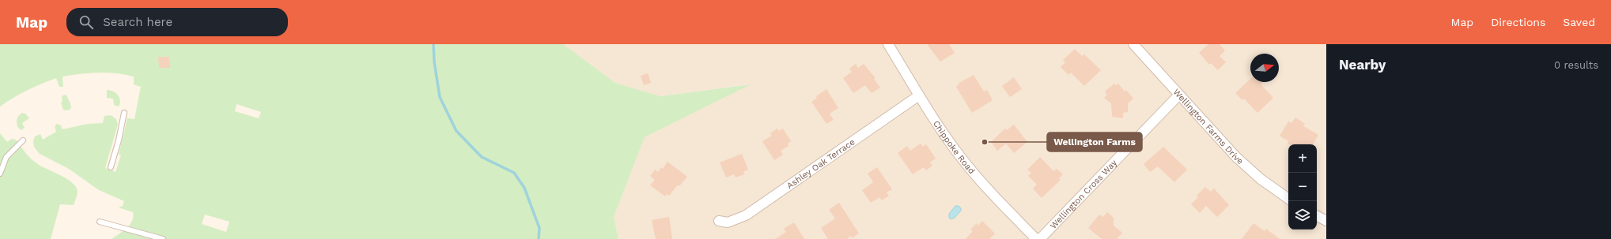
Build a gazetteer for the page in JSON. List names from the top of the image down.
{
  "streets": {
    "street": [
      "Wellington Farms Drive",
      "Chippoke Road",
      "Ashley Oak Terrace",
      "Wellington Cross Way"
    ]
  },
  "crossings": [
    ["Wellington Farms Drive", "Wellington Cross Way"],
    ["Chippoke Road", "Ashley Oak Terrace"]
  ],
  "places": ["Wellington Farms"],
  "north": "right",
  "page": {
    "header": "Map",
    "search": "Search here",
    "nav": ["Map", "Directions", "Saved"],
    "heading": ["Nearby", "0 results"],
    "map_buttons": ["+", "−"]
  }
}
